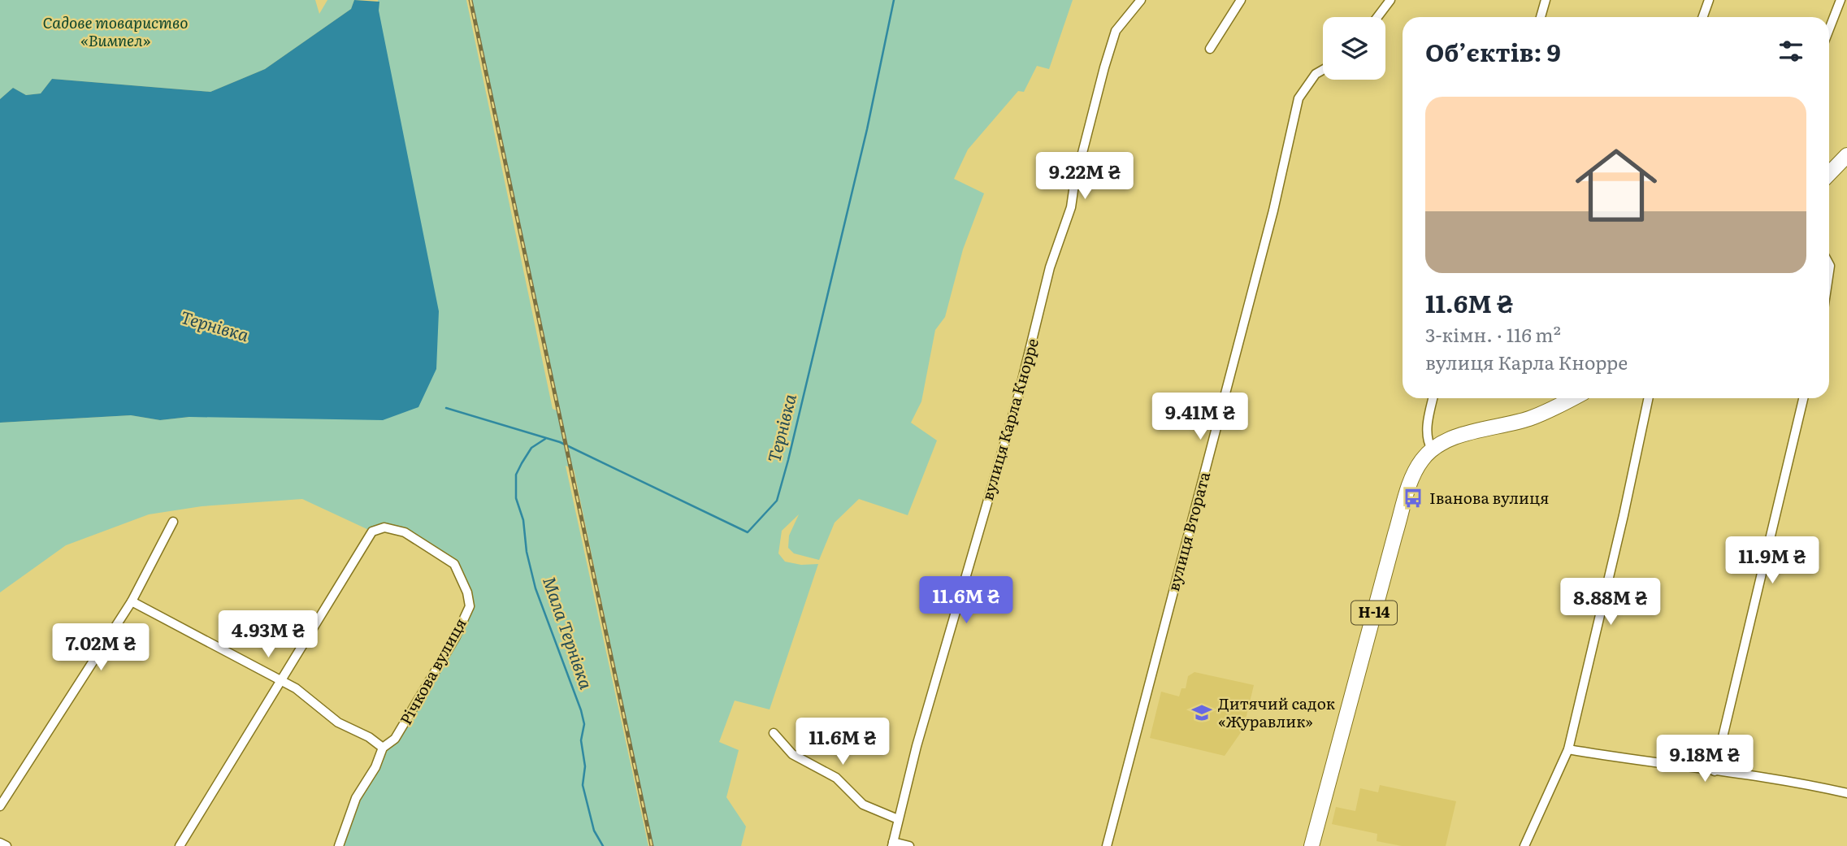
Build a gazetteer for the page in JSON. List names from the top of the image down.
{
  "streets": {
    "main road": ["Н-14"],
    "street": ["вулиця Карла Кнорре", "вулиця Втората", "Річкова вулиця"]
  },
  "water": ["Тернівка", "Мала Тернівка"],
  "parks": ["Садове товариство «Вимпел»"],
  "places": {
    "bus stop": ["Іванова вулиця"],
    "school or university": ["Дитячий садок «Журавлик»"]
  },
  "page": {
    "heading": "Об’єктів: 9",
    "list": [
      {
        "name": "11.6M ₴",
        "note": "3-кімн. · 116 m² · вулиця Карла Кнорре"
      }
    ],
    "price": [
      "9.22M ₴",
      "9.41M ₴",
      "11.9M ₴",
      "11.6M ₴",
      "8.88M ₴",
      "4.93M ₴",
      "7.02M ₴",
      "11.6M ₴",
      "9.18M ₴"
    ]
  }
}
